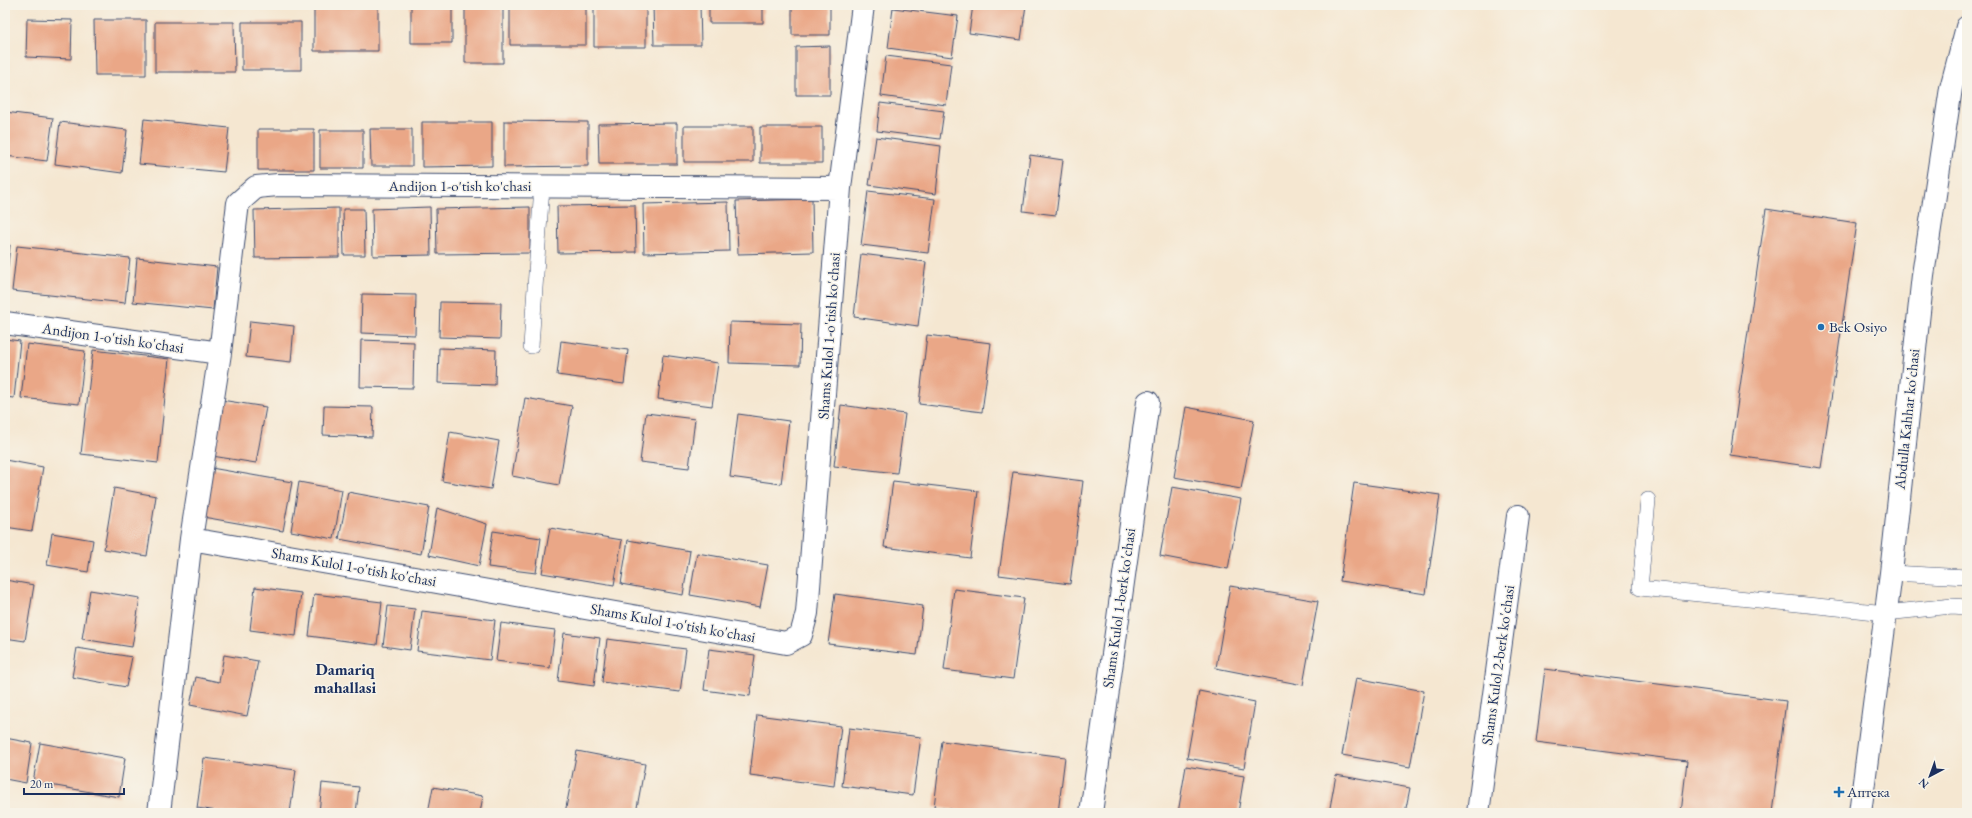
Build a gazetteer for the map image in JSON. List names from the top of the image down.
{
  "streets": {
    "street": [
      "Andijon 1-o'tish ko'chasi",
      "Shams Kulol 1-o'tish ko'chasi",
      "Abdulla Kahhar ko'chasi",
      "Shams Kulol 1-berk ko'chasi",
      "Shams Kulol 2-berk ko'chasi"
    ]
  },
  "crossings": [
    ["Andijon 1-o'tish ko'chasi", "Shams Kulol 1-o'tish ko'chasi"]
  ],
  "districts": ["Damariq mahallasi"],
  "places": {
    "other": ["Bek Osiyo"],
    "health": ["Аптека"]
  },
  "scale_bar": "20 m",
  "north": "bottom left"
}
